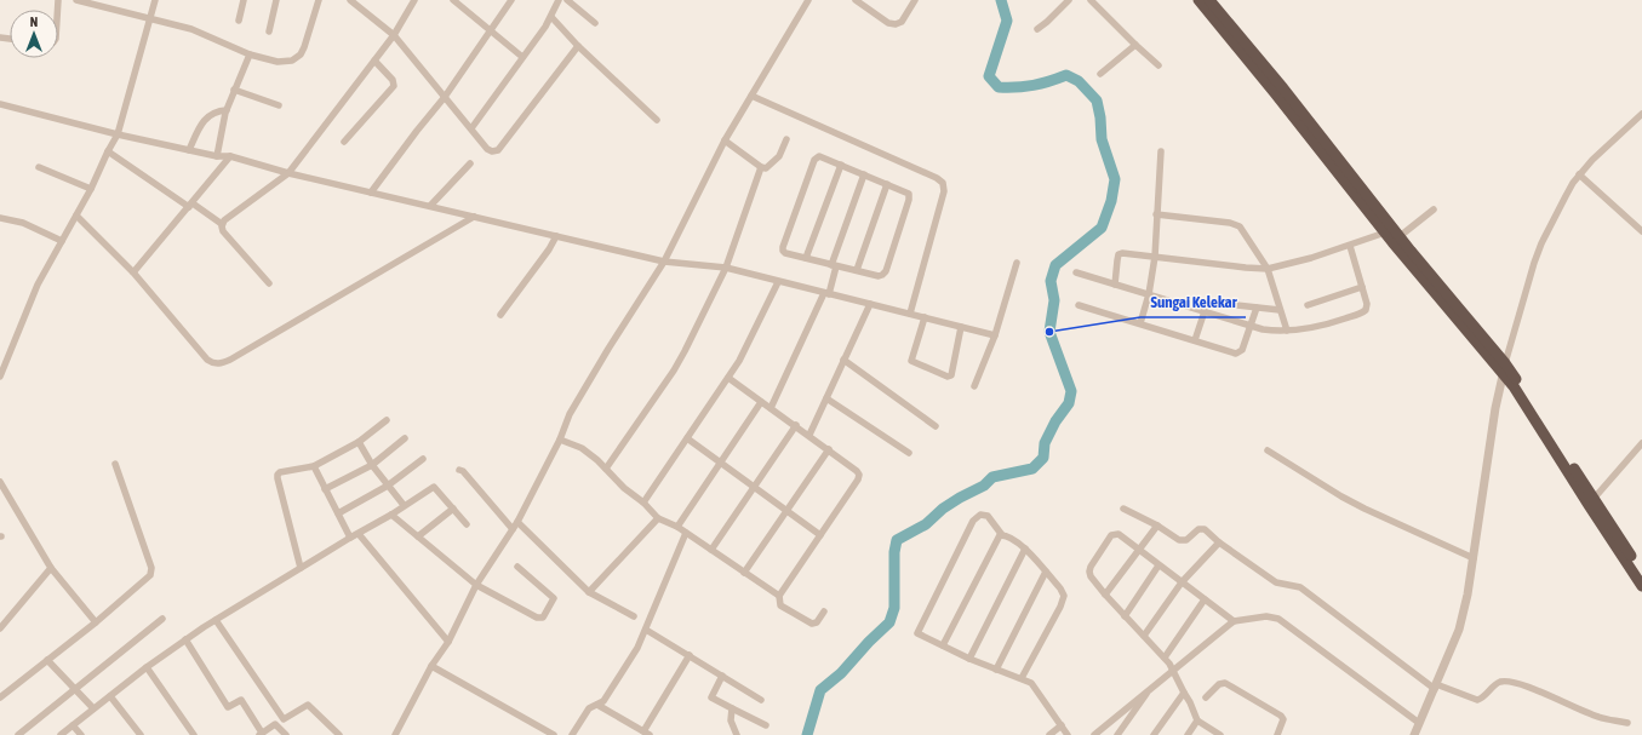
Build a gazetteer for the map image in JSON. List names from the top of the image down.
{
  "places": ["Sungai Kelekar"],
  "north": "top"
}
